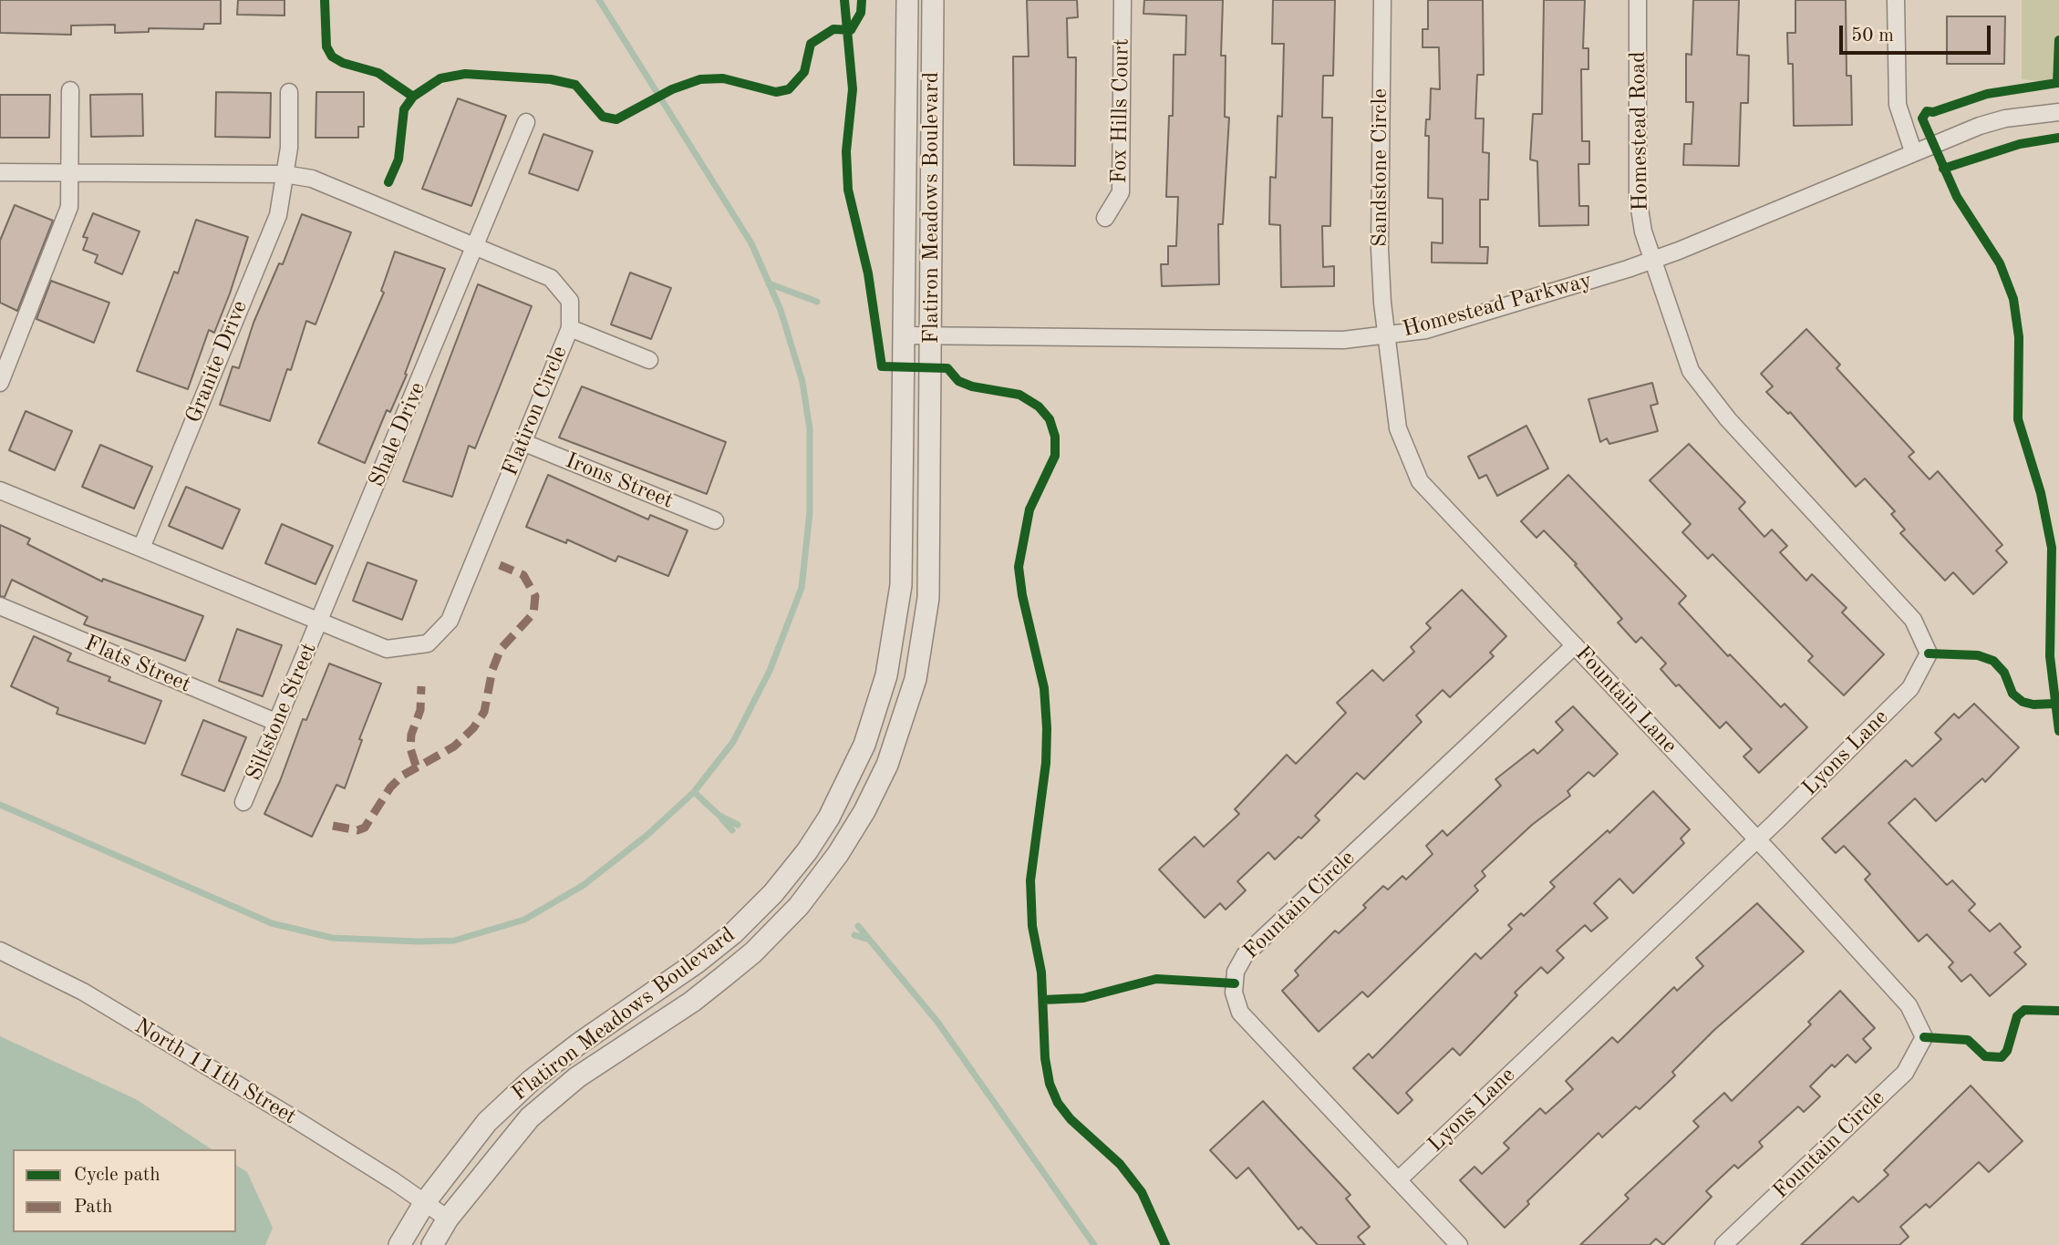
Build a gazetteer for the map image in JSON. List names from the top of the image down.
{
  "streets": {
    "street": [
      "Fox Hills Court",
      "Homestead Road",
      "Sandstone Circle",
      "Flatiron Meadows Boulevard",
      "Homestead Parkway",
      "Granite Drive",
      "Flatiron Circle",
      "Shale Drive",
      "Irons Street",
      "Flats Street",
      "Fountain Lane",
      "Siltstone Street",
      "Lyons Lane",
      "Fountain Circle",
      "North 111th Street"
    ]
  },
  "crossings": [
    ["Homestead Road", "Homestead Parkway"],
    ["Homestead Road", "Lyons Lane"],
    ["Sandstone Circle", "Homestead Parkway"],
    ["Sandstone Circle", "Fountain Lane"],
    ["Flatiron Meadows Boulevard", "Homestead Parkway"],
    ["Flatiron Meadows Boulevard", "North 111th Street"],
    ["Homestead Parkway", "Fountain Lane"],
    ["Homestead Parkway", "Lyons Lane"],
    ["Granite Drive", "Flatiron Circle"],
    ["Flatiron Circle", "Shale Drive"],
    ["Flatiron Circle", "Irons Street"],
    ["Flatiron Circle", "Siltstone Street"],
    ["Shale Drive", "Siltstone Street"],
    ["Flats Street", "Siltstone Street"],
    ["Fountain Lane", "Lyons Lane"],
    ["Fountain Lane", "Fountain Circle"],
    ["Lyons Lane", "Fountain Circle"]
  ],
  "legend": ["Cycle path", "Path"],
  "scale_bar": "50 m"
}
